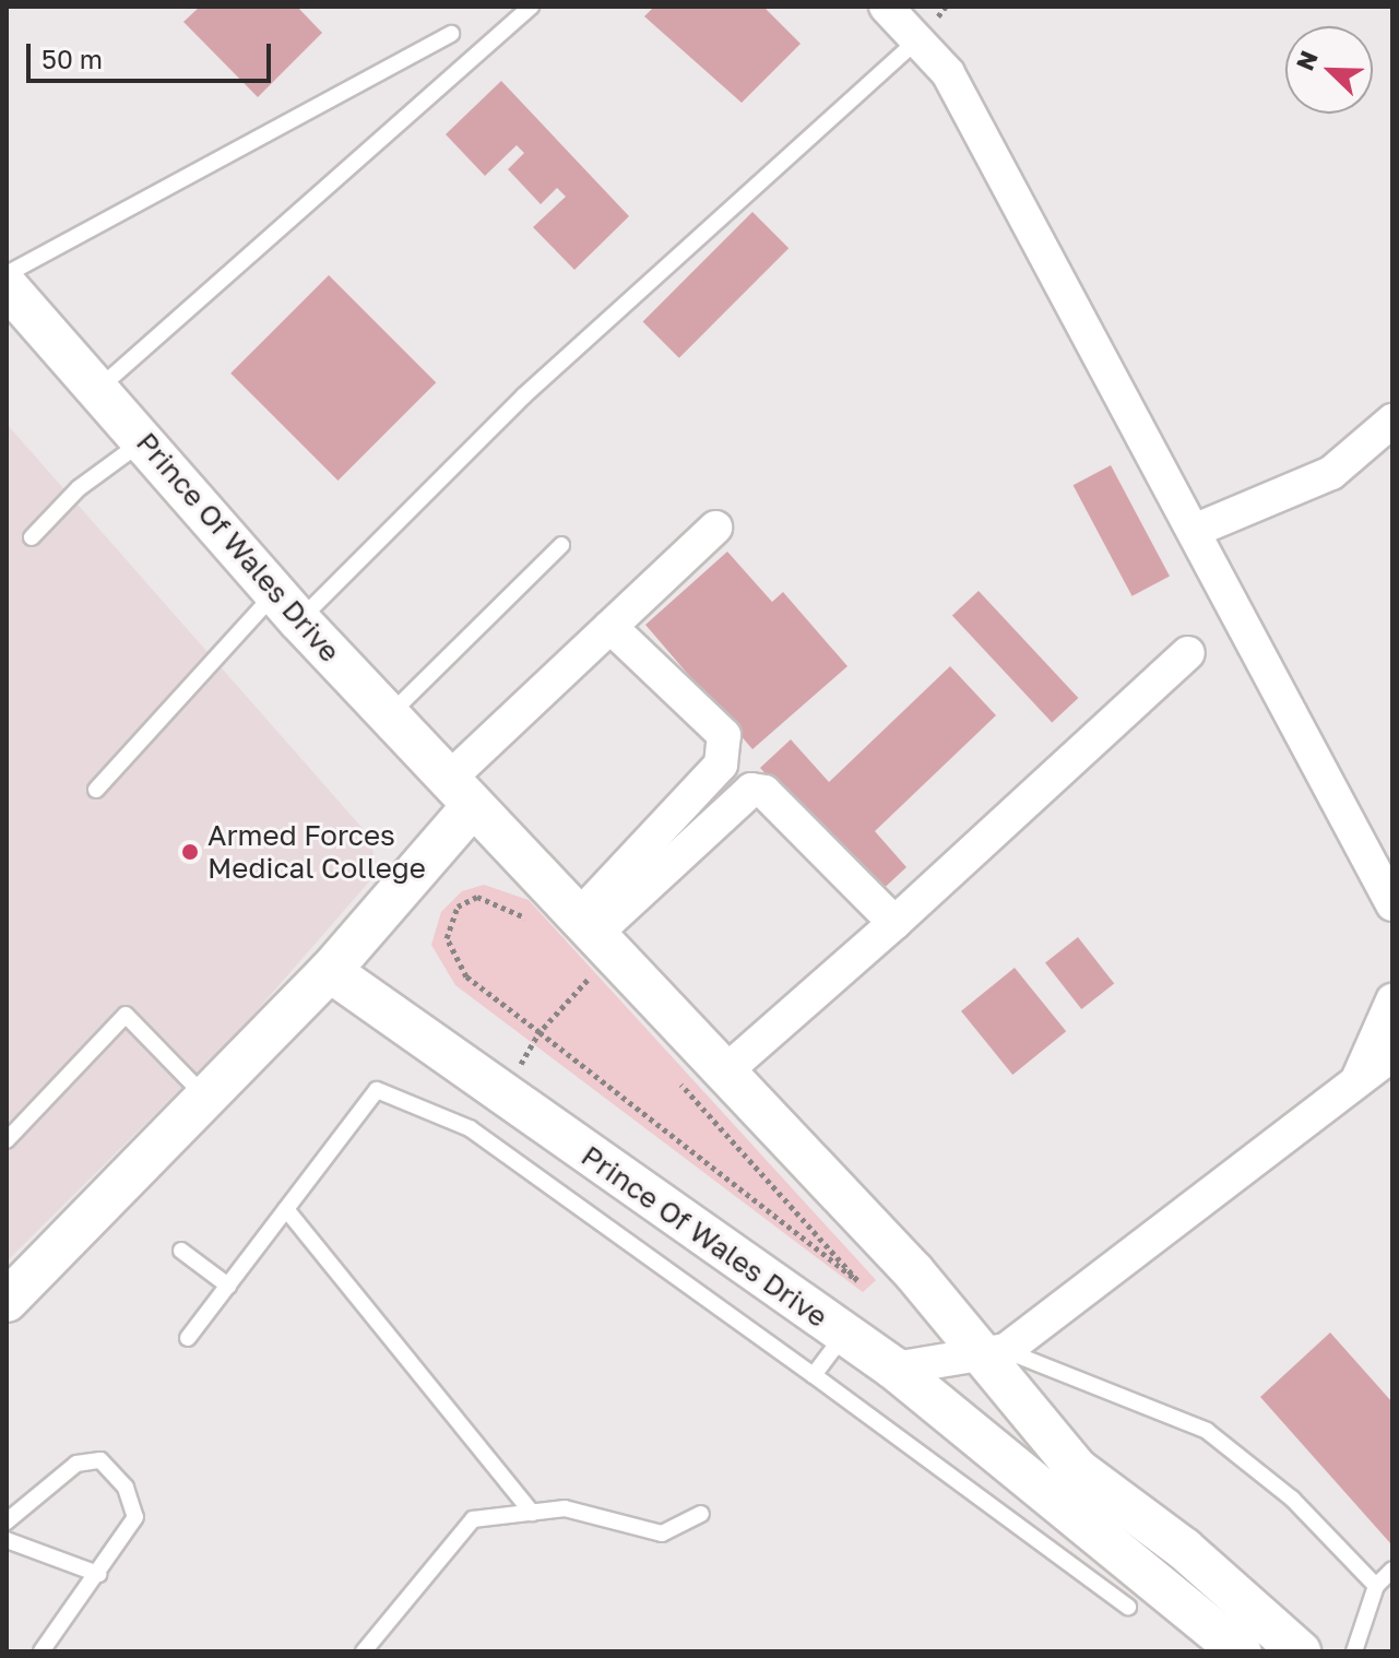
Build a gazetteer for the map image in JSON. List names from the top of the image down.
{
  "streets": {
    "street": ["Prince Of Wales Drive"]
  },
  "places": ["Armed Forces Medical College"],
  "scale_bar": "50 m",
  "north": "top left"
}
